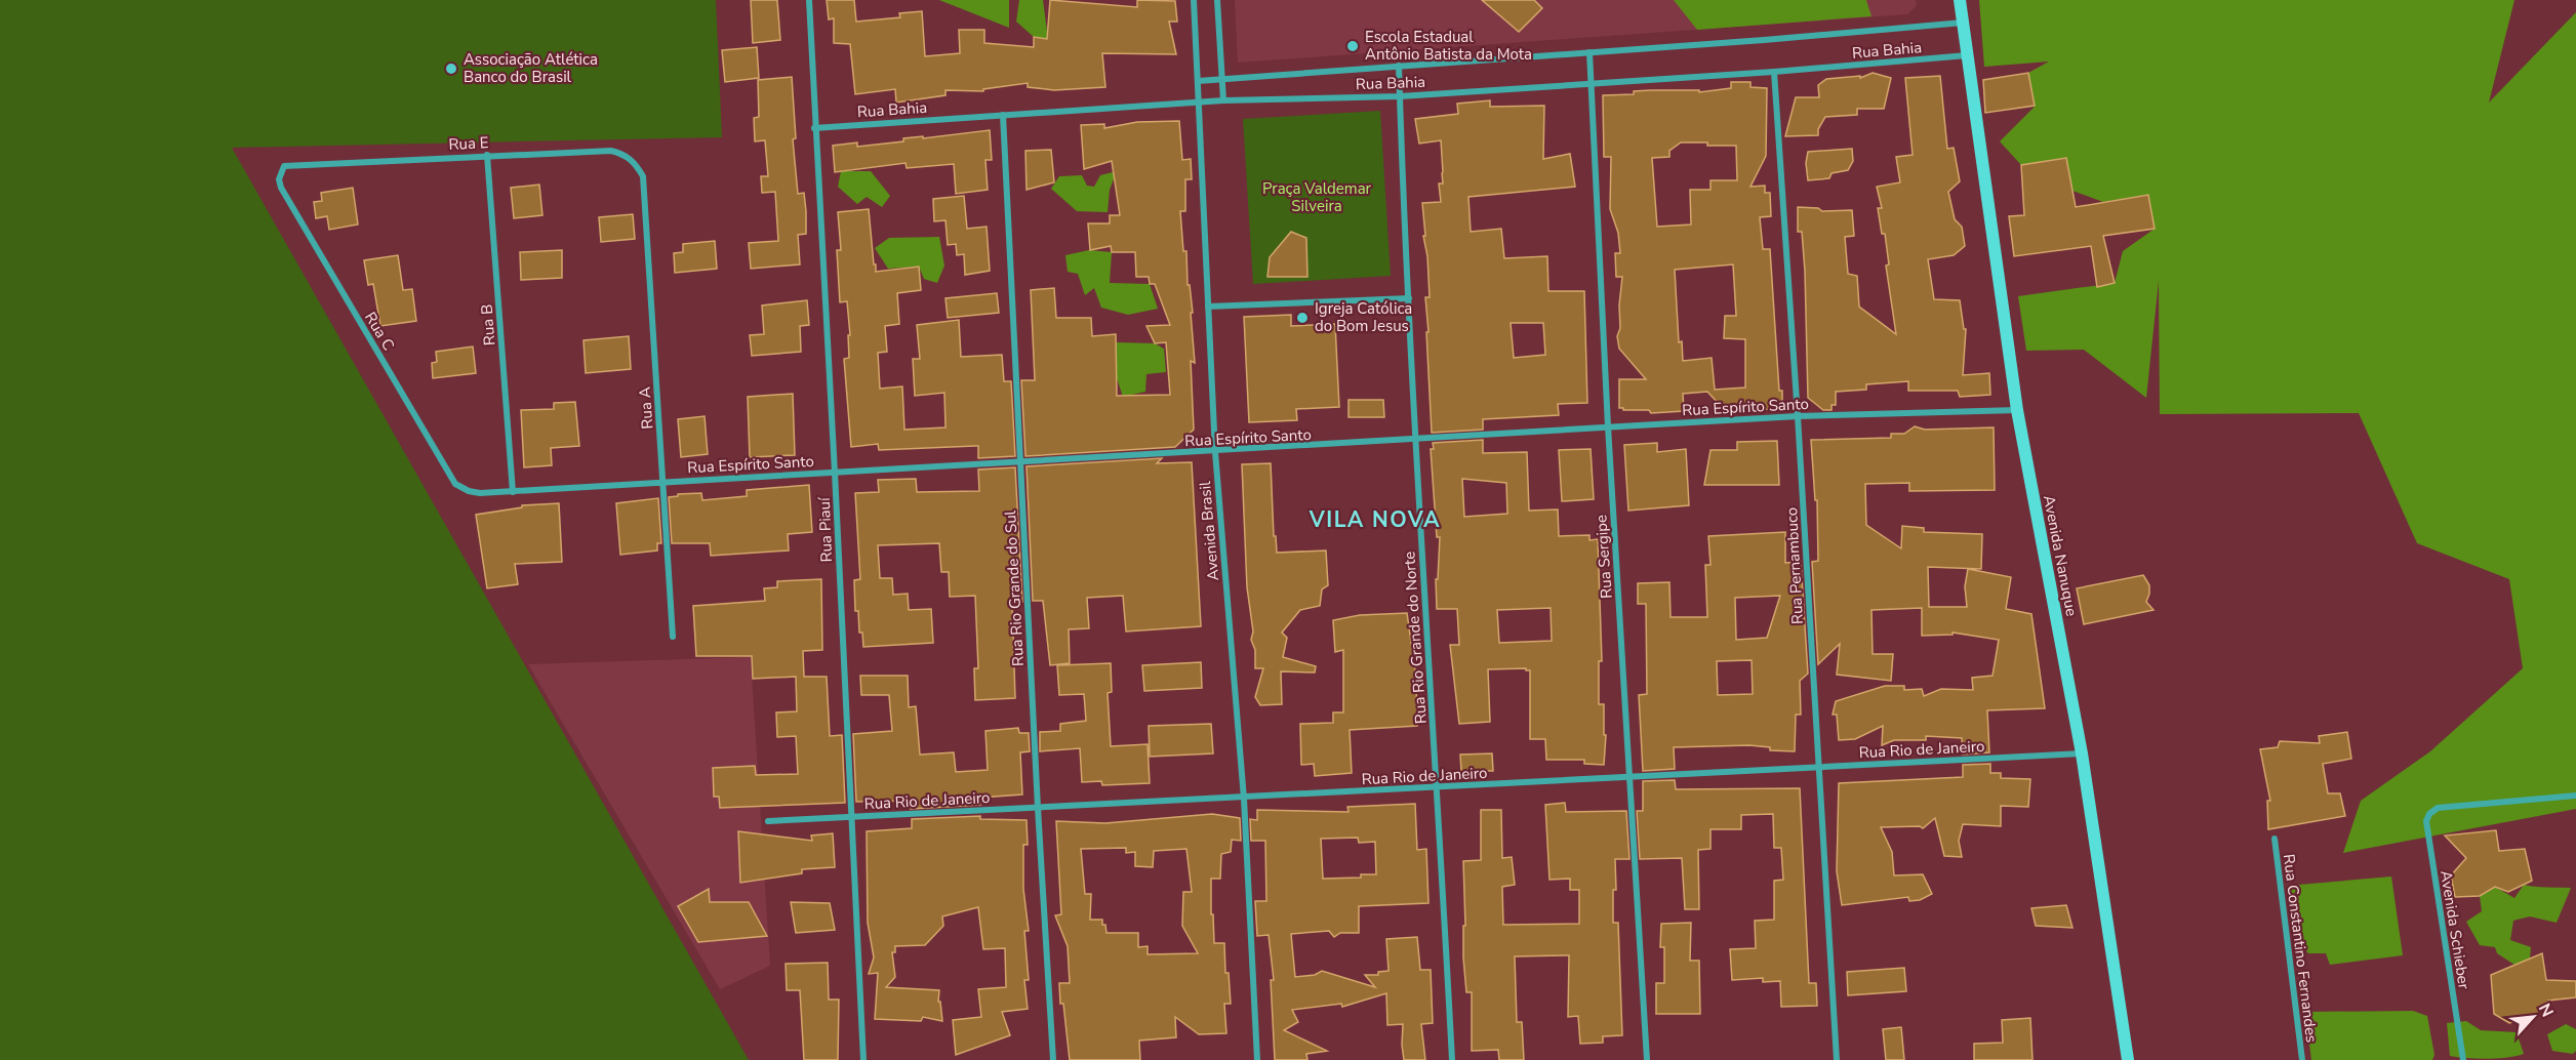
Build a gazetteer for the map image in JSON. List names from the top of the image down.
{
  "streets": {
    "main road": ["Avenida Nanuque"],
    "street": [
      "Rua Bahia",
      "Rua E",
      "Rua B",
      "Rua C",
      "Rua Espírito Santo",
      "Rua A",
      "Rua Piauí",
      "Avenida Brasil",
      "Rua Sergipe",
      "Rua Pernambuco",
      "Rua Rio Grande do Sul",
      "Rua Rio Grande do Norte",
      "Rua Rio de Janeiro",
      "Avenida Schieber",
      "Rua Constantino Fernandes"
    ]
  },
  "crossings": [
    ["Rua Bahia", "Rua Piauí"],
    ["Rua Bahia", "Avenida Brasil"],
    ["Rua Bahia", "Avenida Nanuque"],
    ["Rua Bahia", "Rua Sergipe"],
    ["Rua Bahia", "Rua Pernambuco"],
    ["Rua Bahia", "Rua Rio Grande do Sul"],
    ["Rua Bahia", "Rua Rio Grande do Norte"],
    ["Rua E", "Rua B"],
    ["Rua E", "Rua C"],
    ["Rua E", "Rua A"],
    ["Rua B", "Rua Espírito Santo"],
    ["Rua C", "Rua Espírito Santo"],
    ["Rua Espírito Santo", "Rua A"],
    ["Rua Espírito Santo", "Rua Piauí"],
    ["Rua Espírito Santo", "Avenida Brasil"],
    ["Rua Espírito Santo", "Avenida Nanuque"],
    ["Rua Espírito Santo", "Rua Sergipe"],
    ["Rua Espírito Santo", "Rua Pernambuco"],
    ["Rua Espírito Santo", "Rua Rio Grande do Sul"],
    ["Rua Espírito Santo", "Rua Rio Grande do Norte"],
    ["Rua Piauí", "Rua Rio de Janeiro"],
    ["Avenida Brasil", "Rua Rio de Janeiro"],
    ["Avenida Nanuque", "Rua Rio de Janeiro"],
    ["Rua Sergipe", "Rua Rio de Janeiro"],
    ["Rua Pernambuco", "Rua Rio de Janeiro"],
    ["Rua Rio Grande do Sul", "Rua Rio de Janeiro"],
    ["Rua Rio Grande do Norte", "Rua Rio de Janeiro"]
  ],
  "districts": ["VILA NOVA"],
  "parks": ["Praça Valdemar Silveira"],
  "places": ["Escola Estadual Antônio Batista da Mota", "Associação Atlética Banco do Brasil", "Igreja Católica do Bom Jesus"],
  "north": "top right"
}
